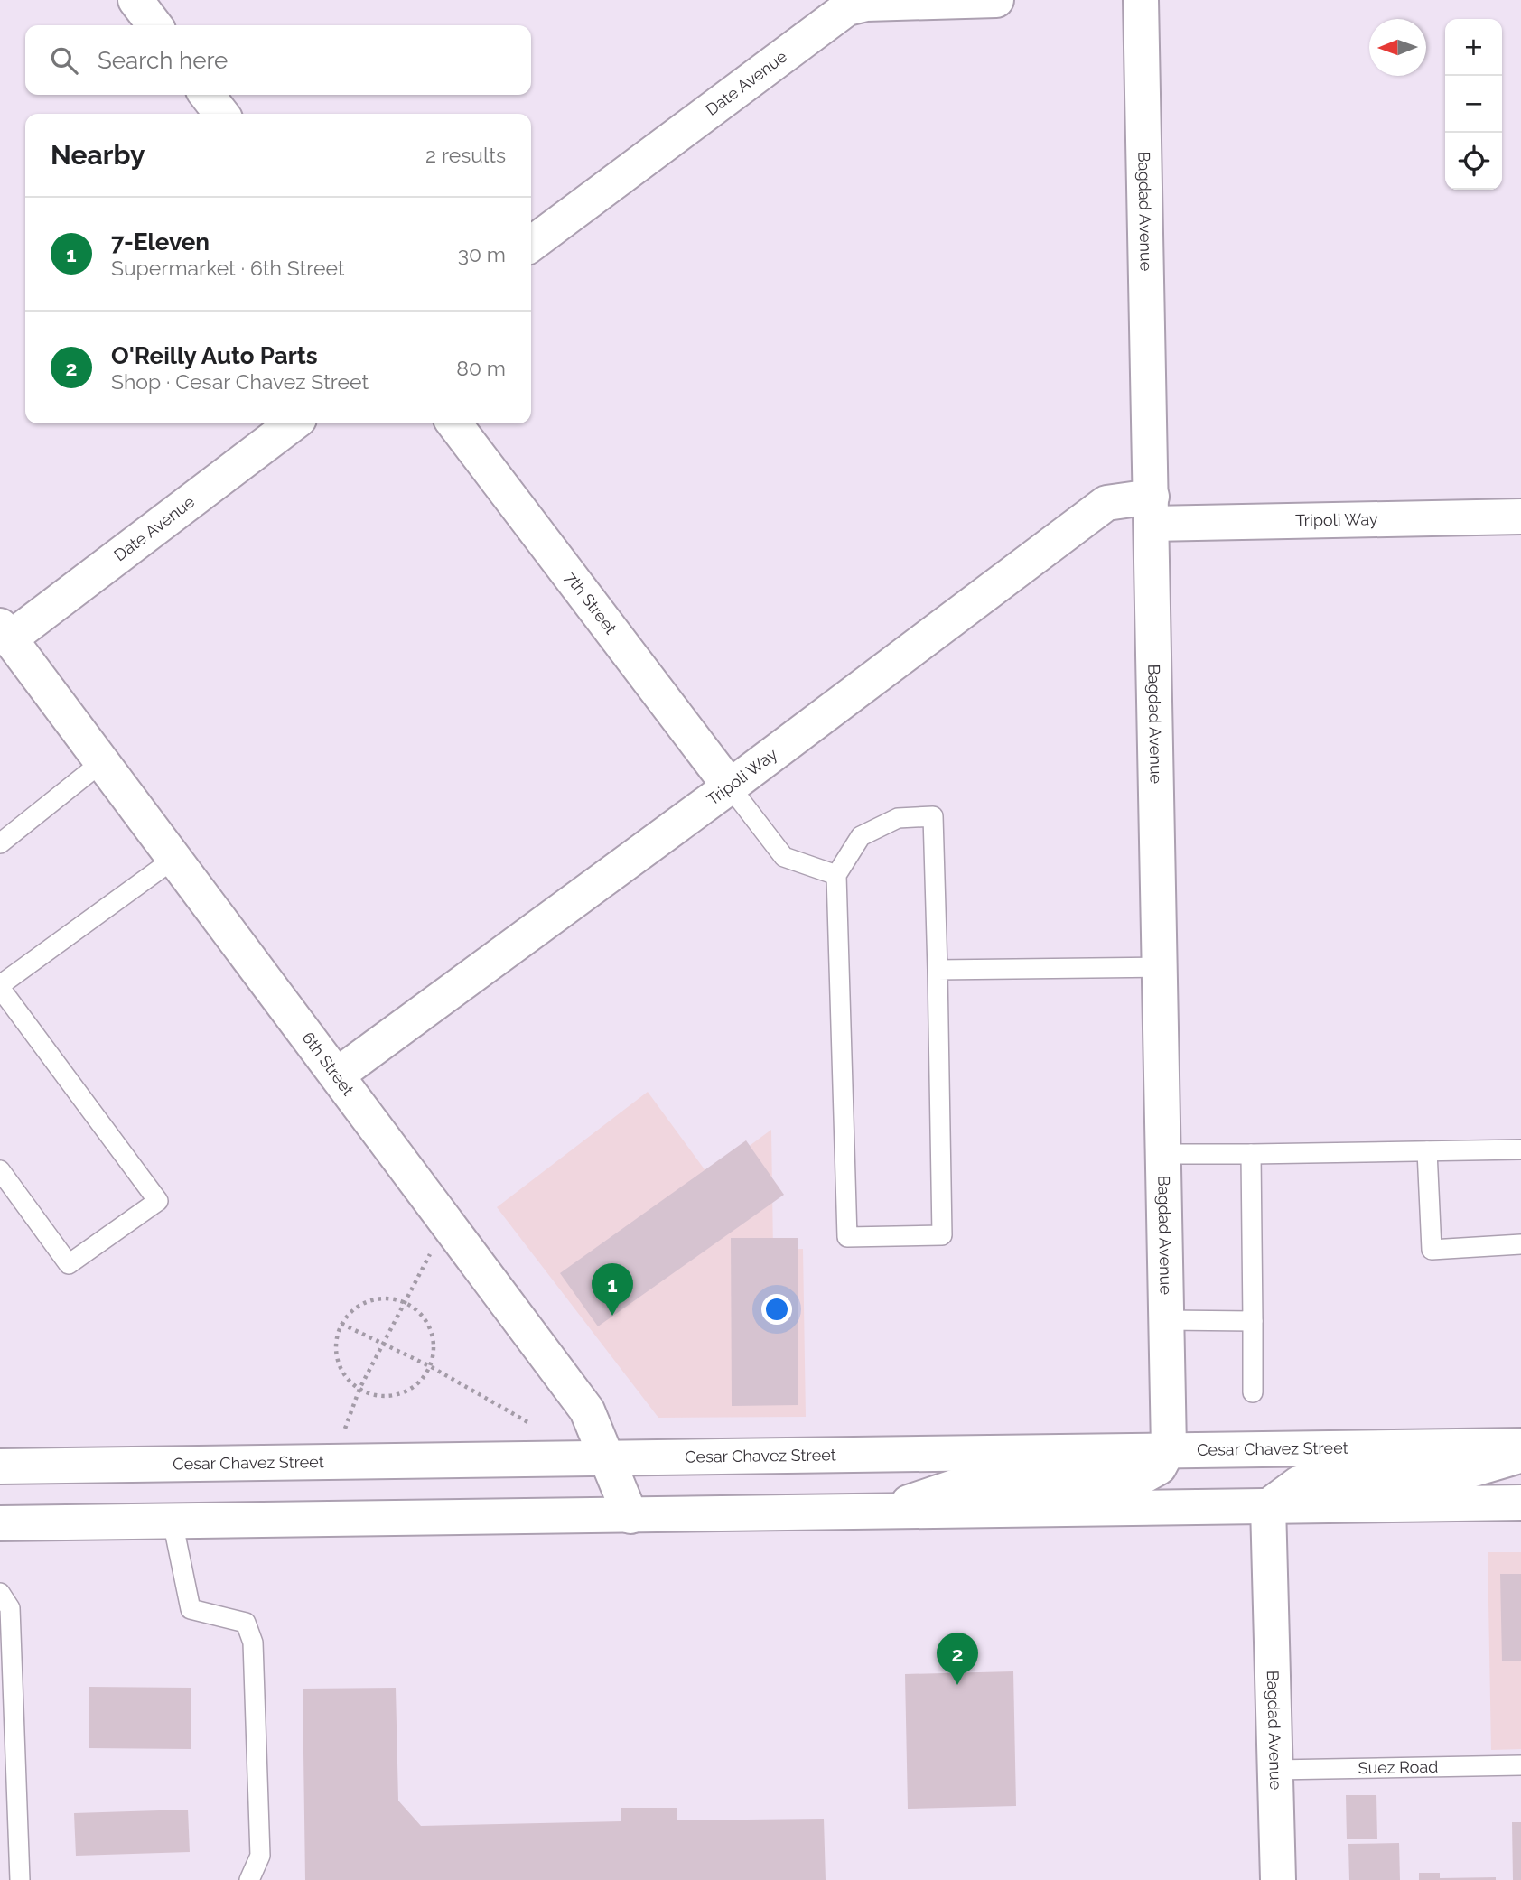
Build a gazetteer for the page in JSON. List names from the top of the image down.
{
  "streets": {
    "street": [
      "Date Avenue",
      "Bagdad Avenue",
      "Tripoli Way",
      "7th Street",
      "6th Street",
      "Cesar Chavez Street"
    ],
    "lane": ["Suez Road"]
  },
  "crossings": [
    ["Date Avenue", "6th Street"],
    ["Bagdad Avenue", "Tripoli Way"],
    ["Bagdad Avenue", "Cesar Chavez Street"],
    ["Bagdad Avenue", "Suez Road"],
    ["Tripoli Way", "7th Street"],
    ["Tripoli Way", "6th Street"],
    ["6th Street", "Cesar Chavez Street"]
  ],
  "north": "left",
  "page": {
    "map_buttons": ["+", "−"],
    "search": "Search here",
    "heading": ["Nearby", "2 results"],
    "list": [
      {
        "mark": "1",
        "name": "7-Eleven",
        "note": "Supermarket · 6th Street",
        "value": "30 m"
      },
      {
        "mark": "2",
        "name": "O'Reilly Auto Parts",
        "note": "Shop · Cesar Chavez Street",
        "value": "80 m"
      }
    ],
    "pins": ["1", "2"]
  }
}
